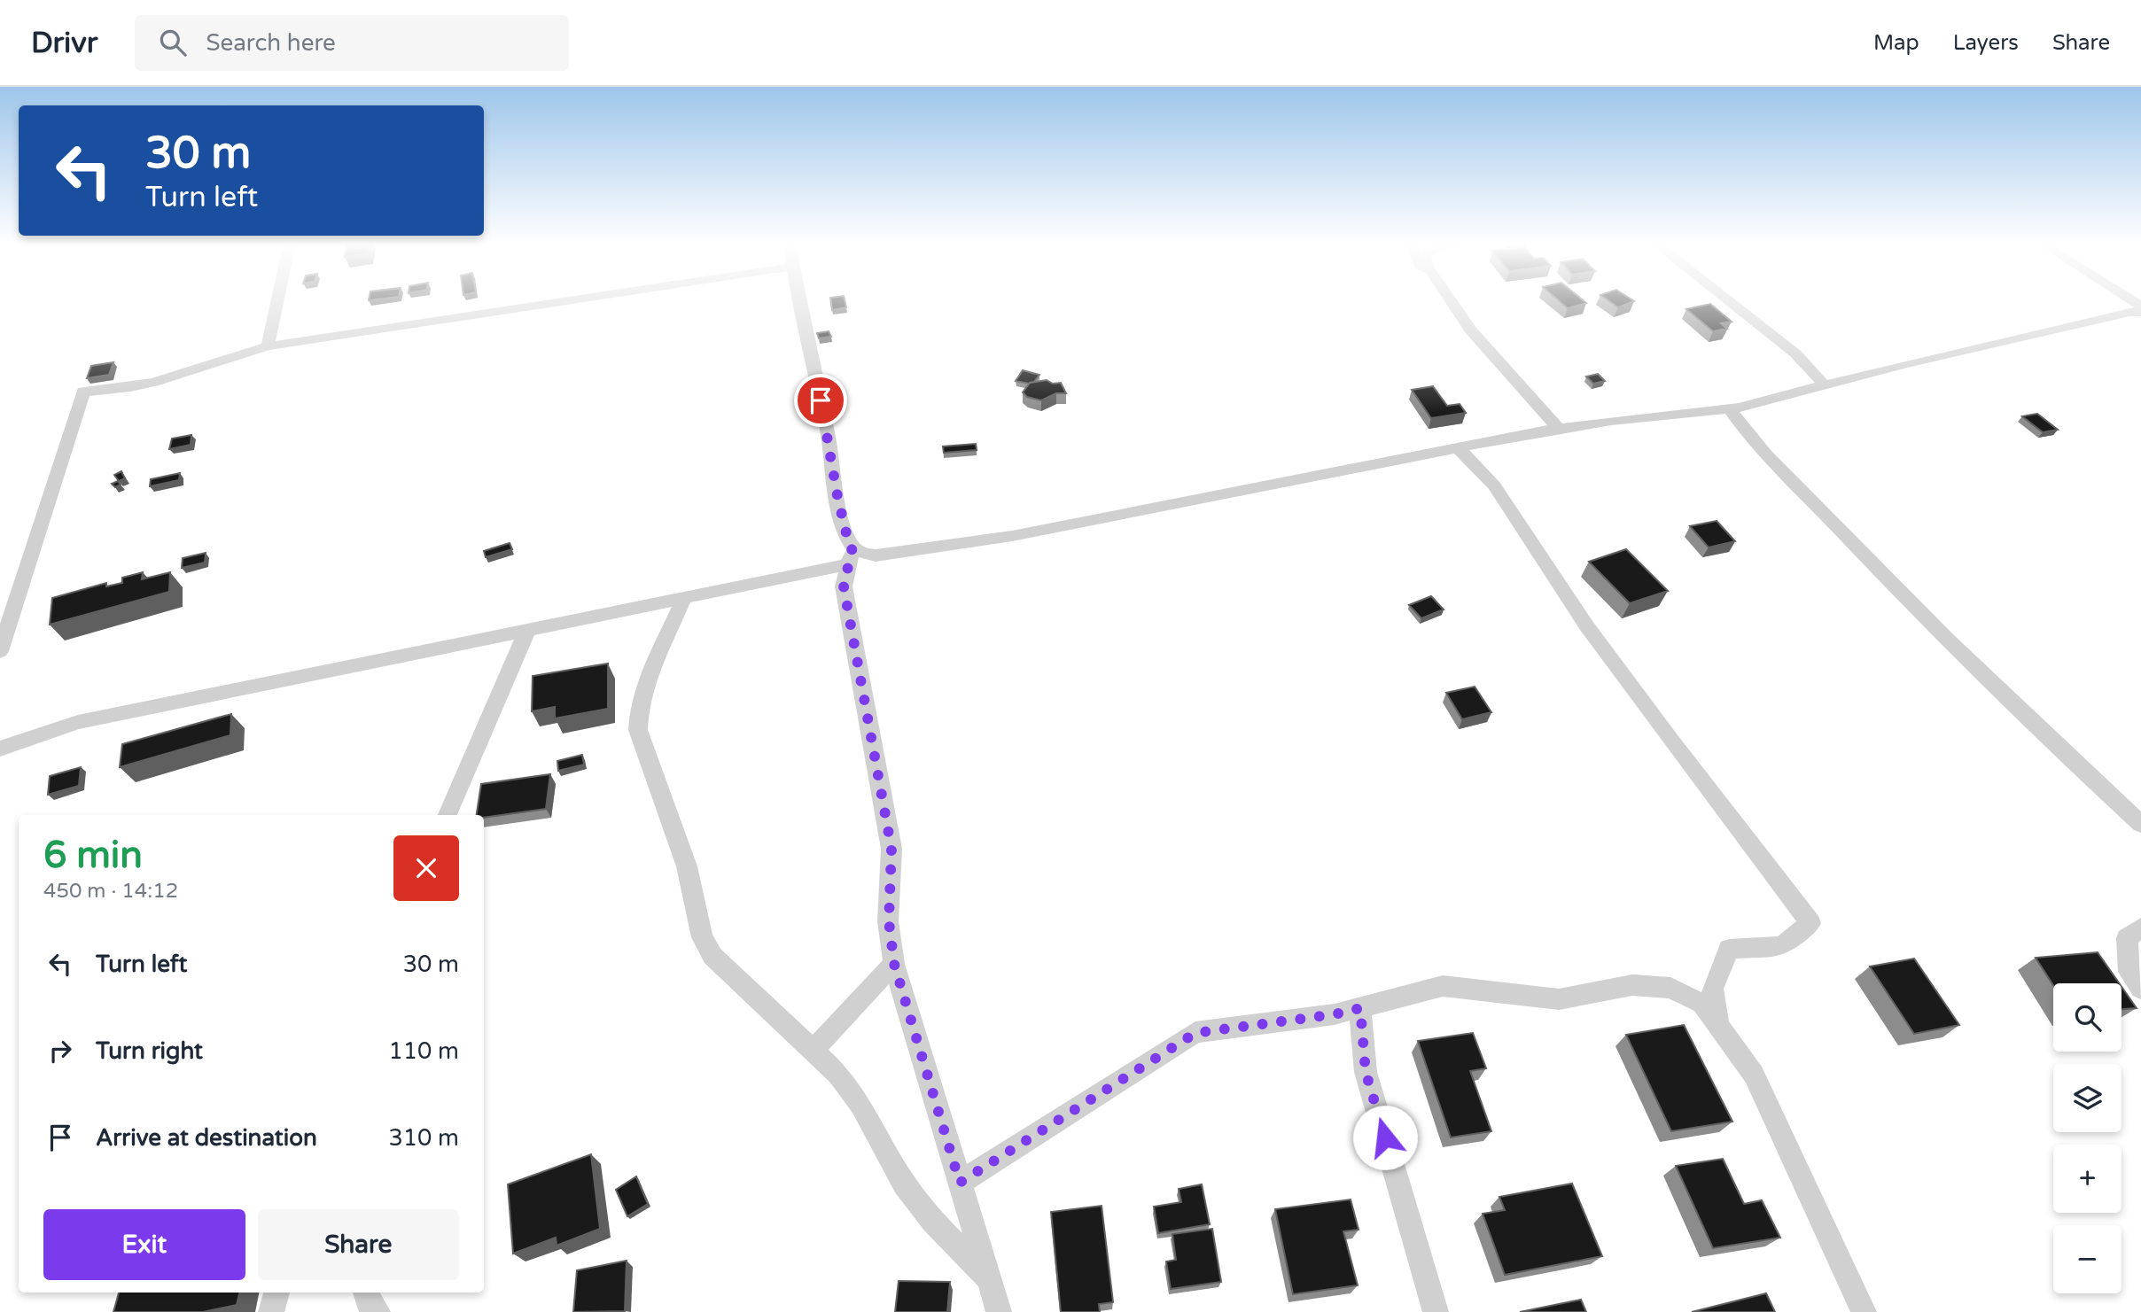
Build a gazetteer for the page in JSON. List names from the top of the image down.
{
  "page": {
    "header": "Drivr",
    "search": "Search here",
    "nav": ["Map", "Layers", "Share"],
    "turn": ["30 m", "Turn left"],
    "heading": ["6 min", "450 m · 14:12"],
    "list": [
      {
        "name": "Turn left",
        "value": "30 m"
      },
      {
        "name": "Turn right",
        "value": "110 m"
      },
      {
        "name": "Arrive at destination",
        "value": "310 m"
      }
    ],
    "map_buttons": ["+", "−"],
    "buttons": ["Exit", "Share"]
  }
}
